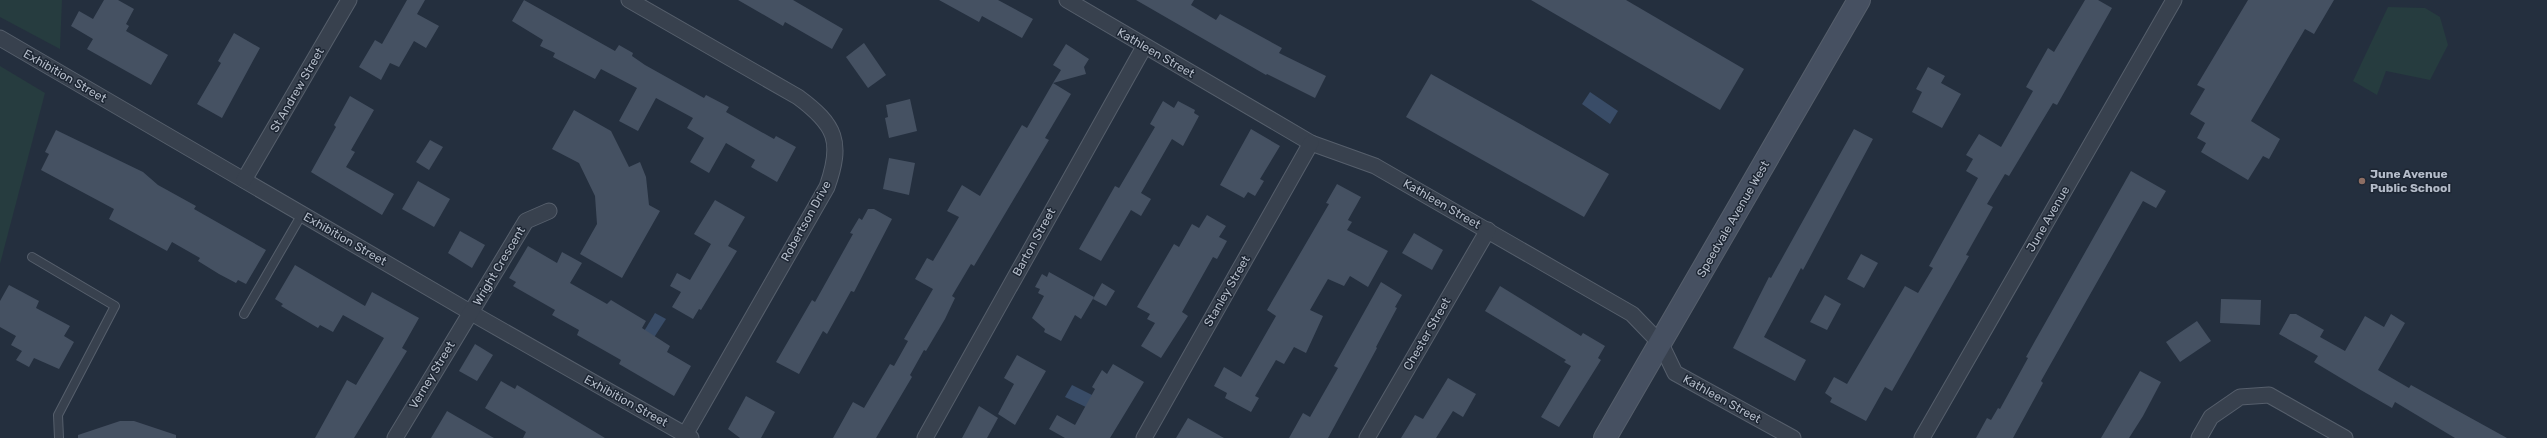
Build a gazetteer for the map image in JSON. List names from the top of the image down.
{
  "streets": {
    "main road": ["Speedvale Avenue West"],
    "street": [
      "Kathleen Street",
      "Exhibition Street",
      "St Andrew Street",
      "June Avenue",
      "Robertson Drive",
      "Barton Street",
      "Wright Crescent",
      "Stanley Street",
      "Chester Street",
      "Verney Street"
    ]
  },
  "crossings": [
    ["Kathleen Street", "Speedvale Avenue West"],
    ["Kathleen Street", "Barton Street"],
    ["Kathleen Street", "Stanley Street"],
    ["Kathleen Street", "Chester Street"],
    ["Exhibition Street", "St Andrew Street"],
    ["Exhibition Street", "Robertson Drive"],
    ["Exhibition Street", "Wright Crescent"],
    ["Exhibition Street", "Verney Street"],
    ["Wright Crescent", "Verney Street"]
  ],
  "places": ["June Avenue Public School"]
}
